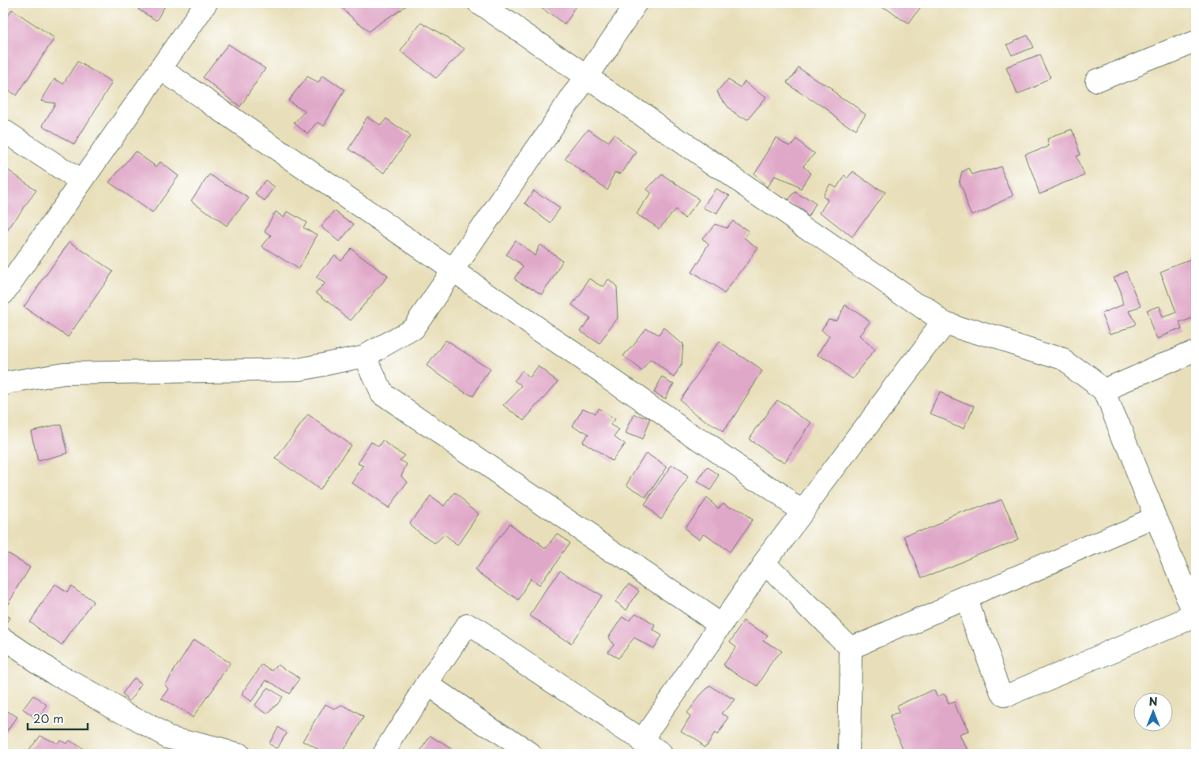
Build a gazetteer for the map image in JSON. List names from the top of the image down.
{
  "scale_bar": "20 m",
  "north": "top"
}
